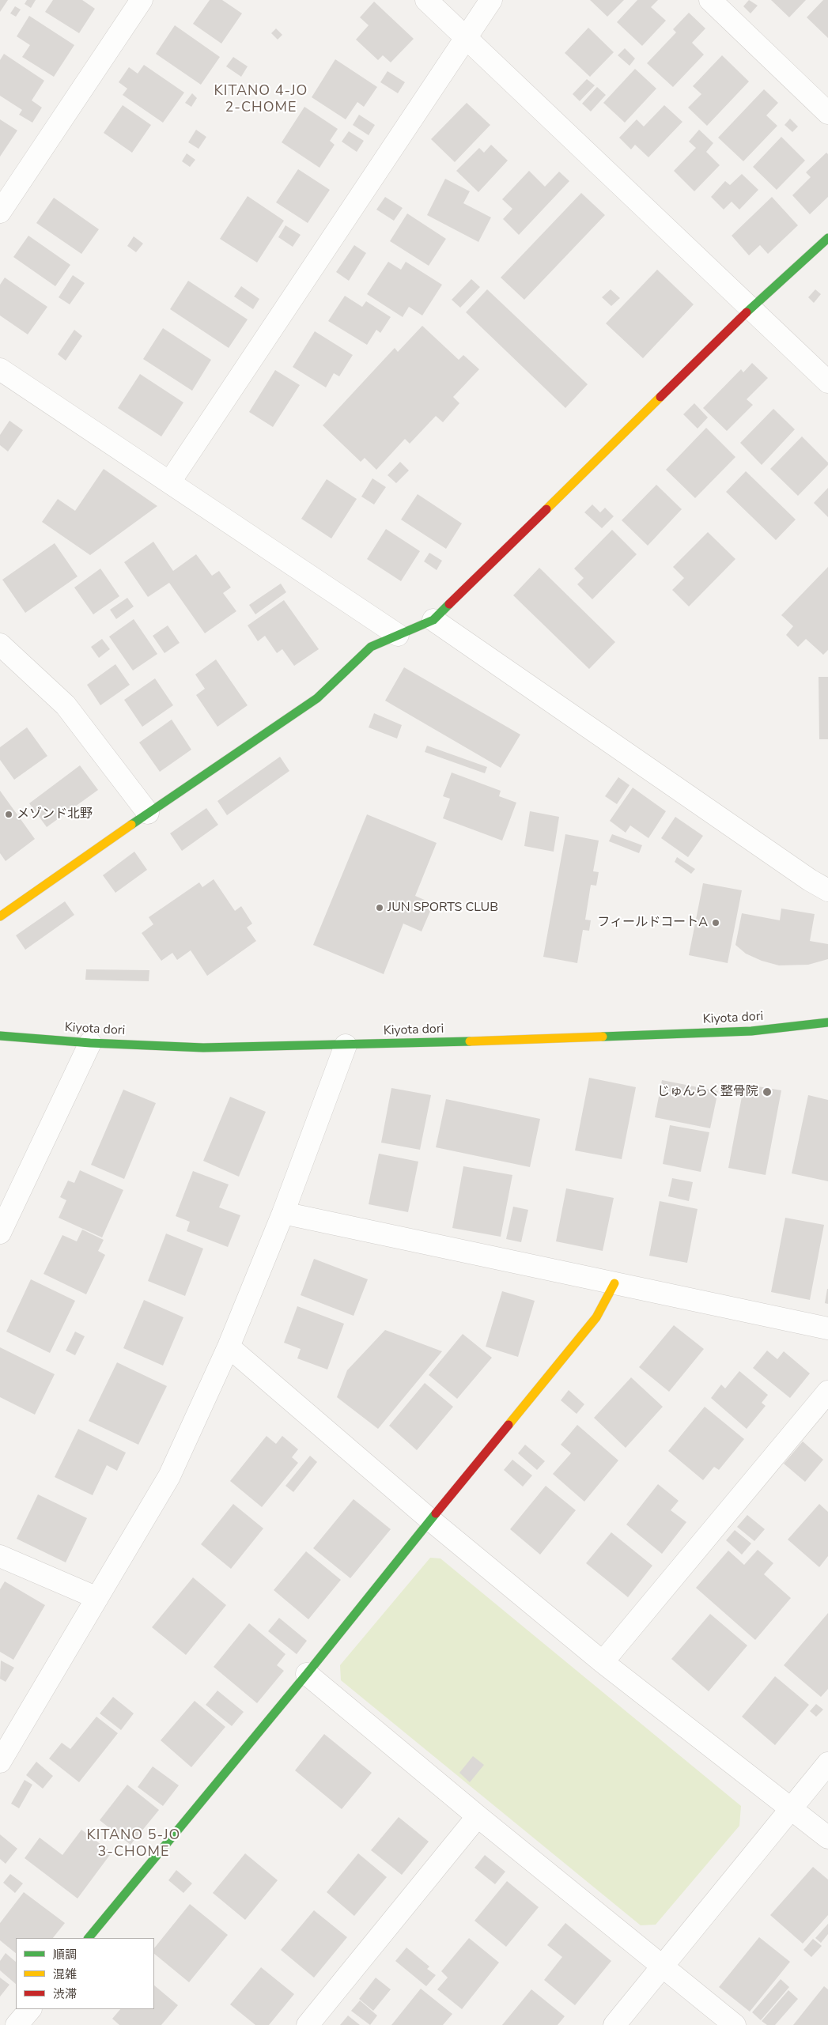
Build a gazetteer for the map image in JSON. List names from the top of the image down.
{
  "streets": {
    "street": ["Kiyota dori"]
  },
  "districts": ["KITANO 4-JO 2-CHOME", "KITANO 5-JO 3-CHOME"],
  "places": [
    "メゾンド北野",
    "JUN SPORTS CLUB",
    "フィールドコートA",
    "じゅんらく整骨院"
  ],
  "legend": ["順調", "混雑", "渋滞"]
}
